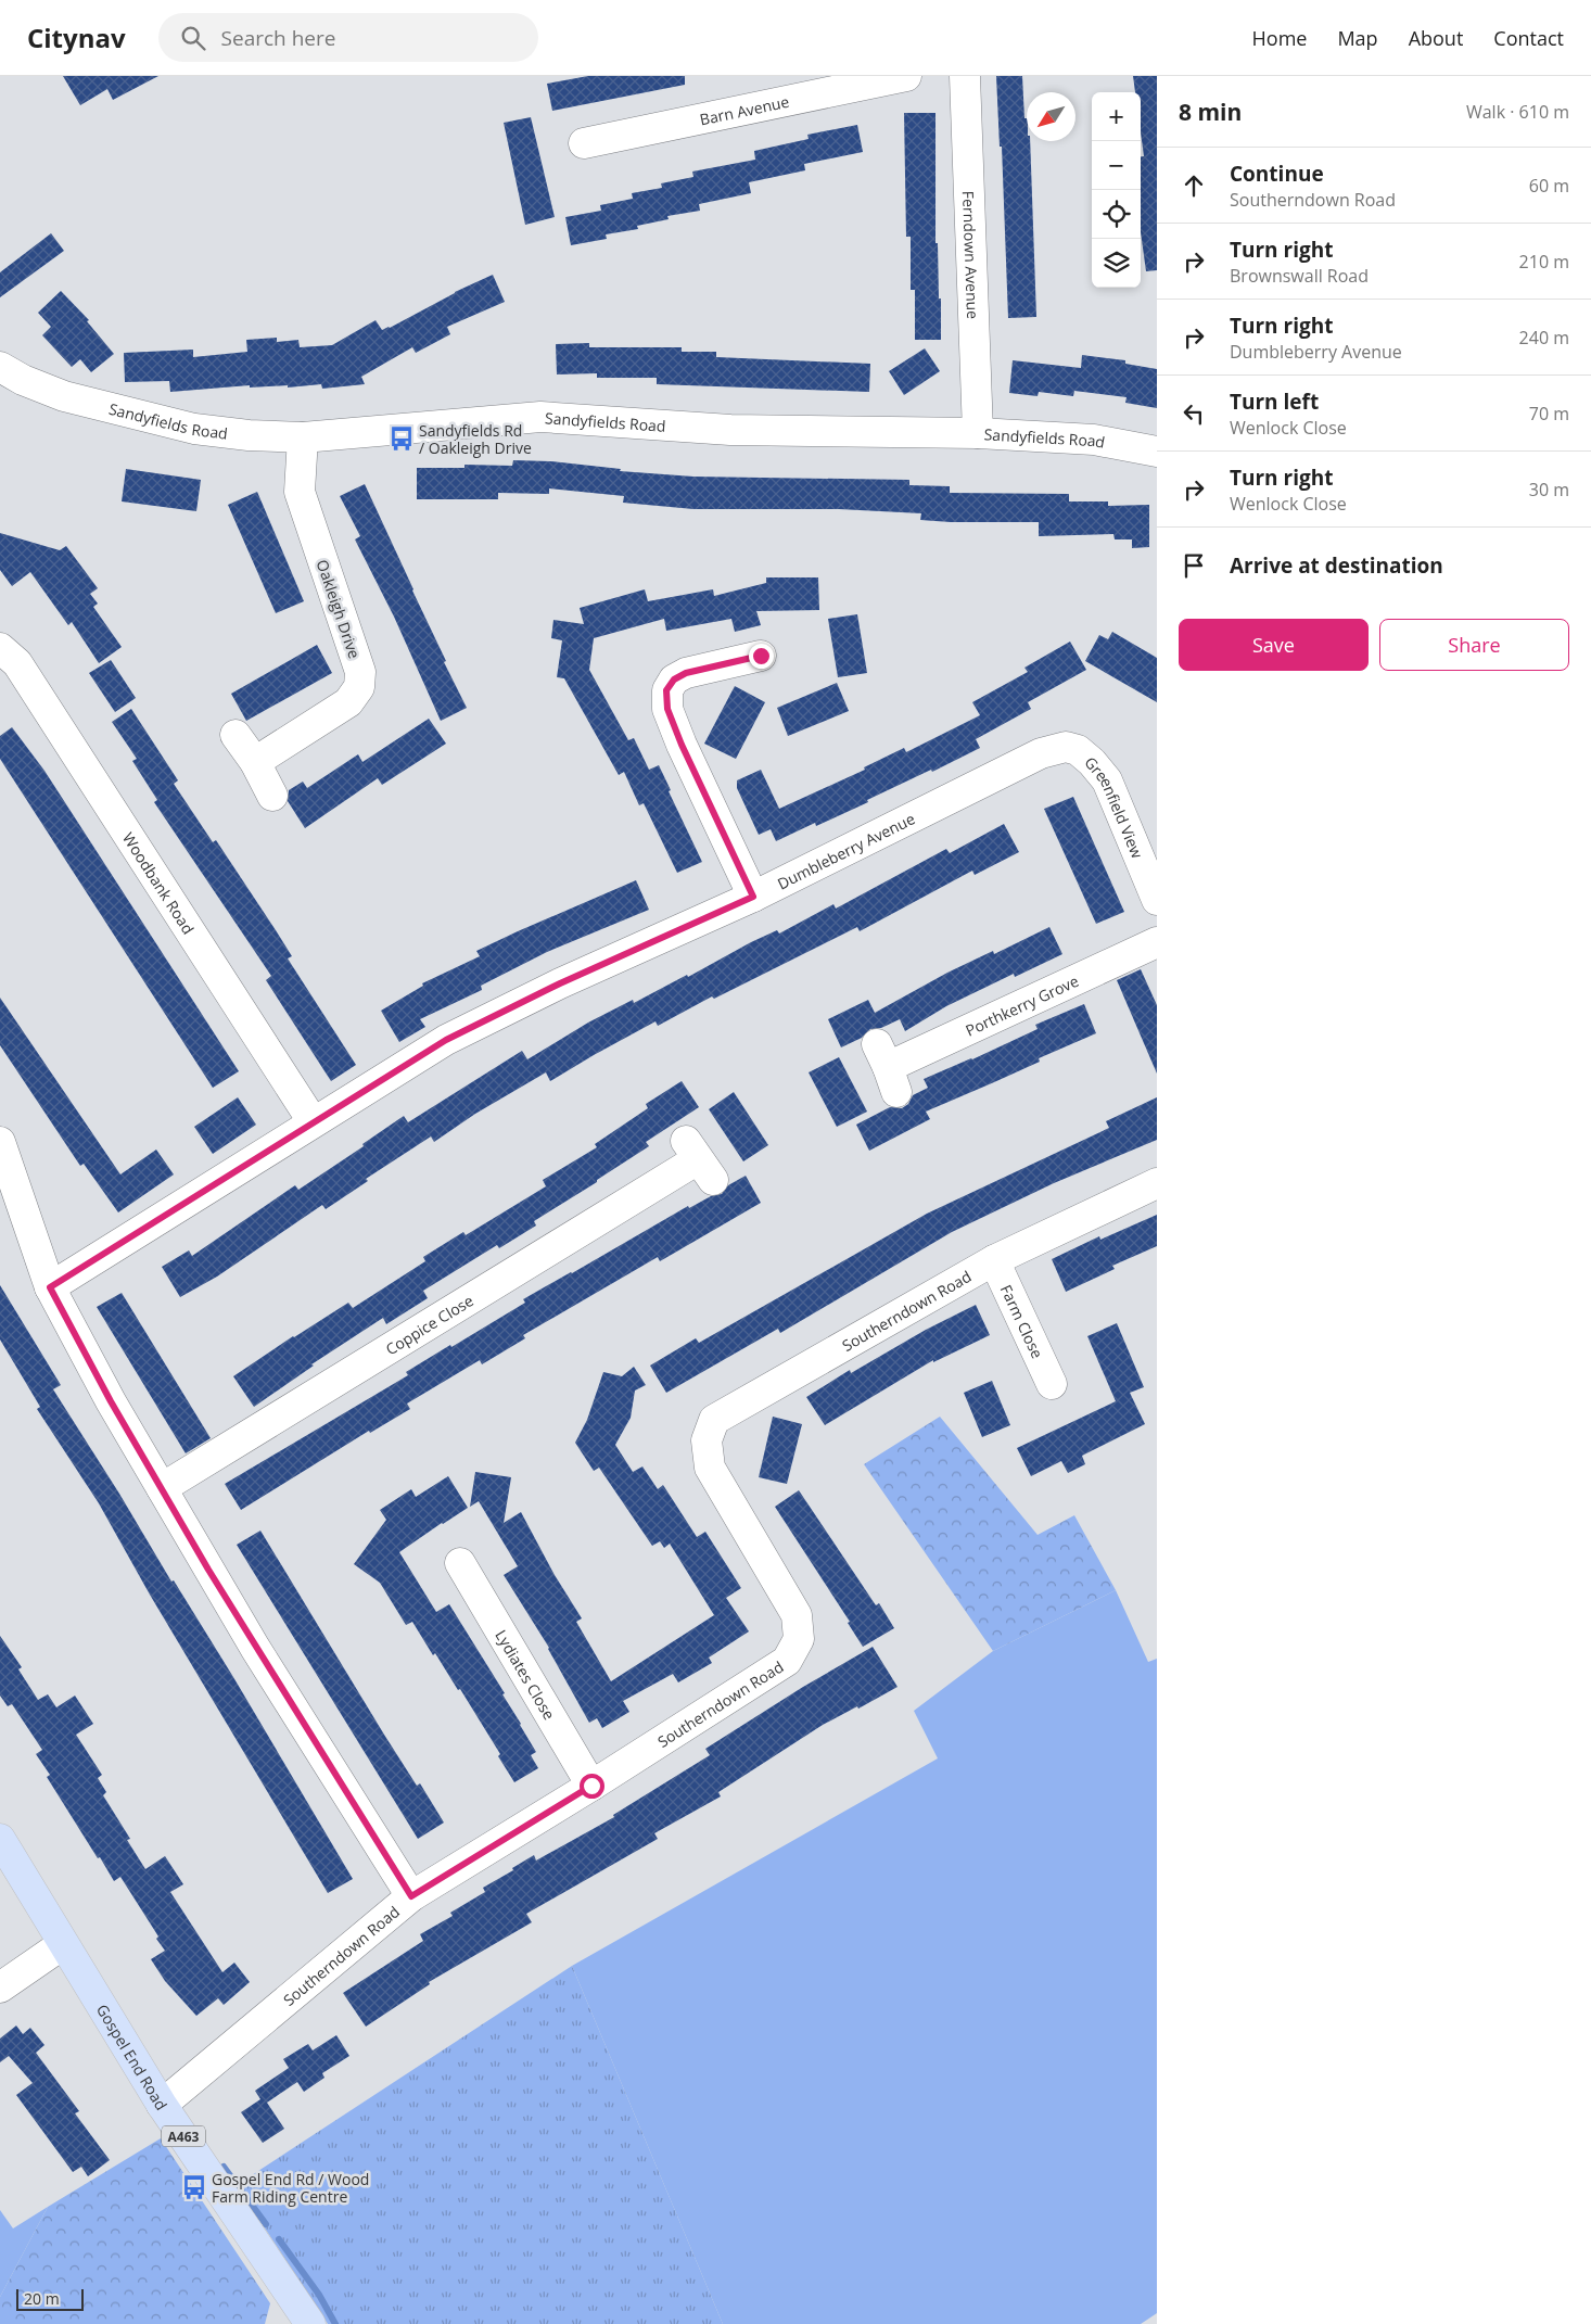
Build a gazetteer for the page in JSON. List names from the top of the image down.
{
  "streets": {
    "main road": ["Gospel End Road", "A463"],
    "street": [
      "Barn Avenue",
      "Ferndown Avenue",
      "Sandyfields Road",
      "Oakleigh Drive",
      "Greenfield View",
      "Dumbleberry Avenue",
      "Woodbank Road",
      "Porthkerry Grove",
      "Southerndown Road",
      "Farm Close",
      "Coppice Close",
      "Lydiates Close"
    ]
  },
  "crossings": [
    ["Ferndown Avenue", "Sandyfields Road"],
    ["Sandyfields Road", "Oakleigh Drive"],
    ["Greenfield View", "Dumbleberry Avenue"],
    ["Dumbleberry Avenue", "Woodbank Road"],
    ["Southerndown Road", "Farm Close"],
    ["Southerndown Road", "Lydiates Close"],
    ["Southerndown Road", "Gospel End Road"]
  ],
  "places": {
    "bus stop": ["Sandyfields Rd / Oakleigh Drive", "Gospel End Rd / Wood Farm Riding Centre"]
  },
  "scale_bar": "20 m",
  "north": "bottom left",
  "page": {
    "header": "Citynav",
    "search": "Search here",
    "nav": [
      "Home",
      "Map",
      "About",
      "Contact"
    ],
    "heading": ["8 min", "Walk · 610 m"],
    "map_buttons": ["+", "−"],
    "list": [
      ["Continue", "Southerndown Road", "60 m"],
      ["Turn right", "Brownswall Road", "210 m"],
      ["Turn right", "Dumbleberry Avenue", "240 m"],
      ["Turn left", "Wenlock Close", "70 m"],
      ["Turn right", "Wenlock Close", "30 m"],
      "Arrive at destination"
    ],
    "buttons": ["Save", "Share"],
    "scale": "20 m"
  }
}
